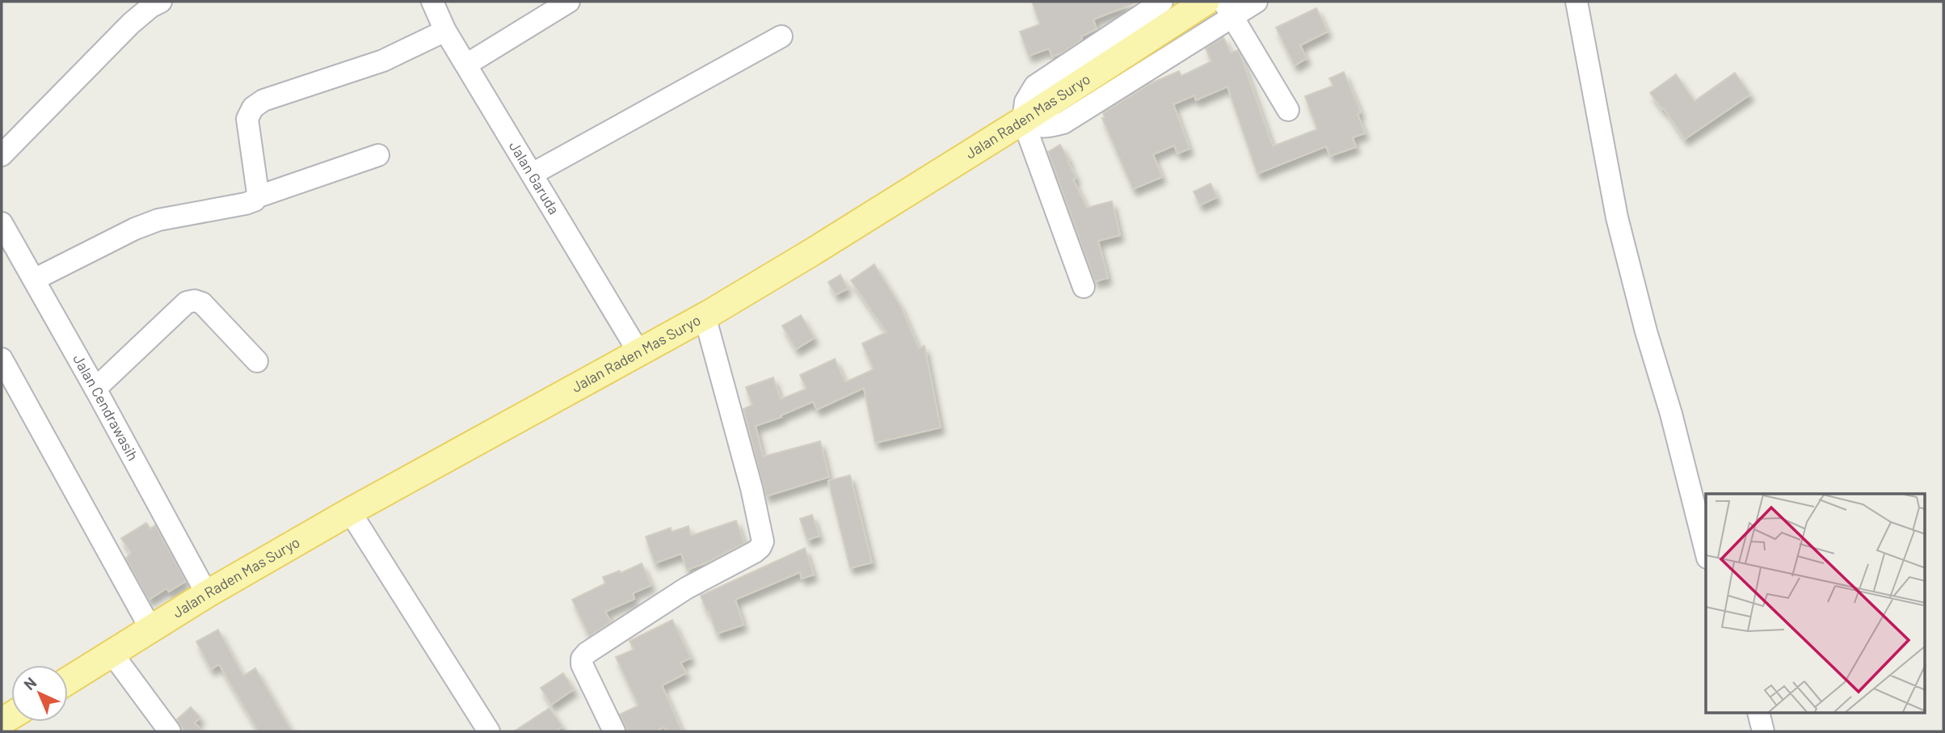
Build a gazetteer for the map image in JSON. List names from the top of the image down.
{
  "streets": {
    "main road": ["Jalan Raden Mas Suryo"],
    "street": ["Jalan Garuda", "Jalan Cendrawasih"]
  },
  "crossings": [
    ["Jalan Raden Mas Suryo", "Jalan Garuda"],
    ["Jalan Raden Mas Suryo", "Jalan Cendrawasih"]
  ],
  "north": "top left"
}
